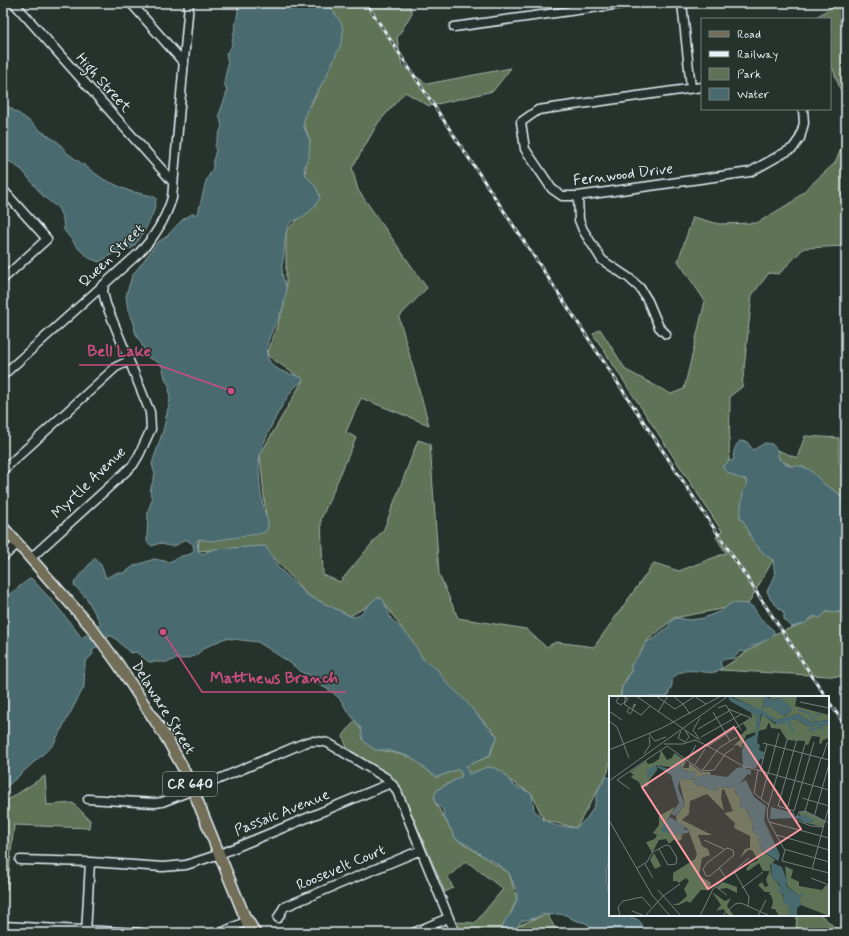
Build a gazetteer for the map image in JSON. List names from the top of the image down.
{
  "streets": {
    "main road": ["Delaware Street", "CR 640"],
    "street": [
      "High Street",
      "Fernwood Drive",
      "Queen Street",
      "Myrtle Avenue",
      "Passaic Avenue",
      "Roosevelt Court"
    ]
  },
  "crossings": [
    ["High Street", "Queen Street"],
    ["Queen Street", "Myrtle Avenue"],
    ["Myrtle Avenue", "Delaware Street"],
    ["Delaware Street", "Passaic Avenue"]
  ],
  "places": ["Bell Lake", "Matthews Branch"],
  "legend": [
    "Road",
    "Railway",
    "Park",
    "Water"
  ]
}
